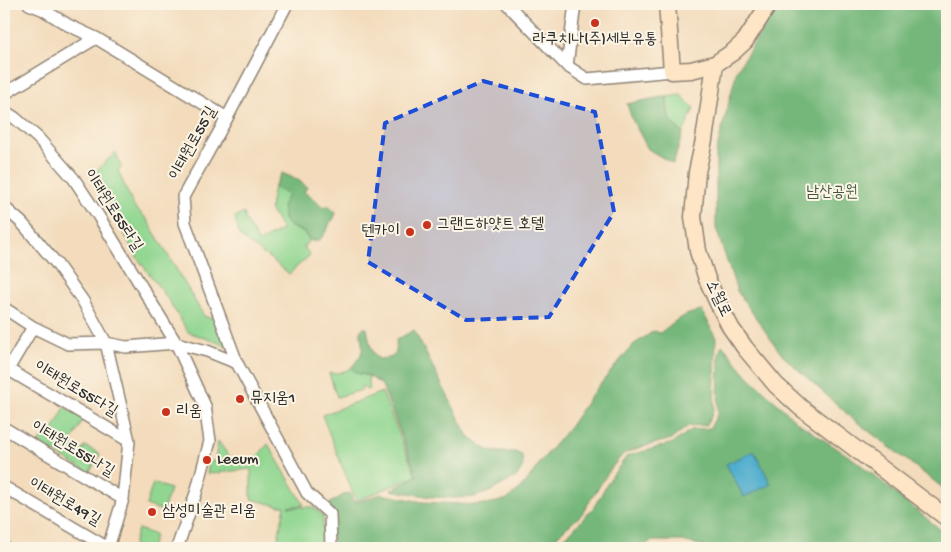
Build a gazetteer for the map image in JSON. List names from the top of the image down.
{
  "streets": {
    "main road": ["소월로"],
    "street": [
      "이태원로55길",
      "이태원로55라길",
      "이태원로55다길",
      "이태원로55나길",
      "이태원로49길"
    ]
  },
  "parks": ["남산공원"],
  "places": [
    "라쿠치나(주)세부유통",
    "그랜드하얏트 호텔",
    "텐카이",
    "뮤지움1",
    "리움",
    "Leeum",
    "삼성미술관 리움"
  ]
}
